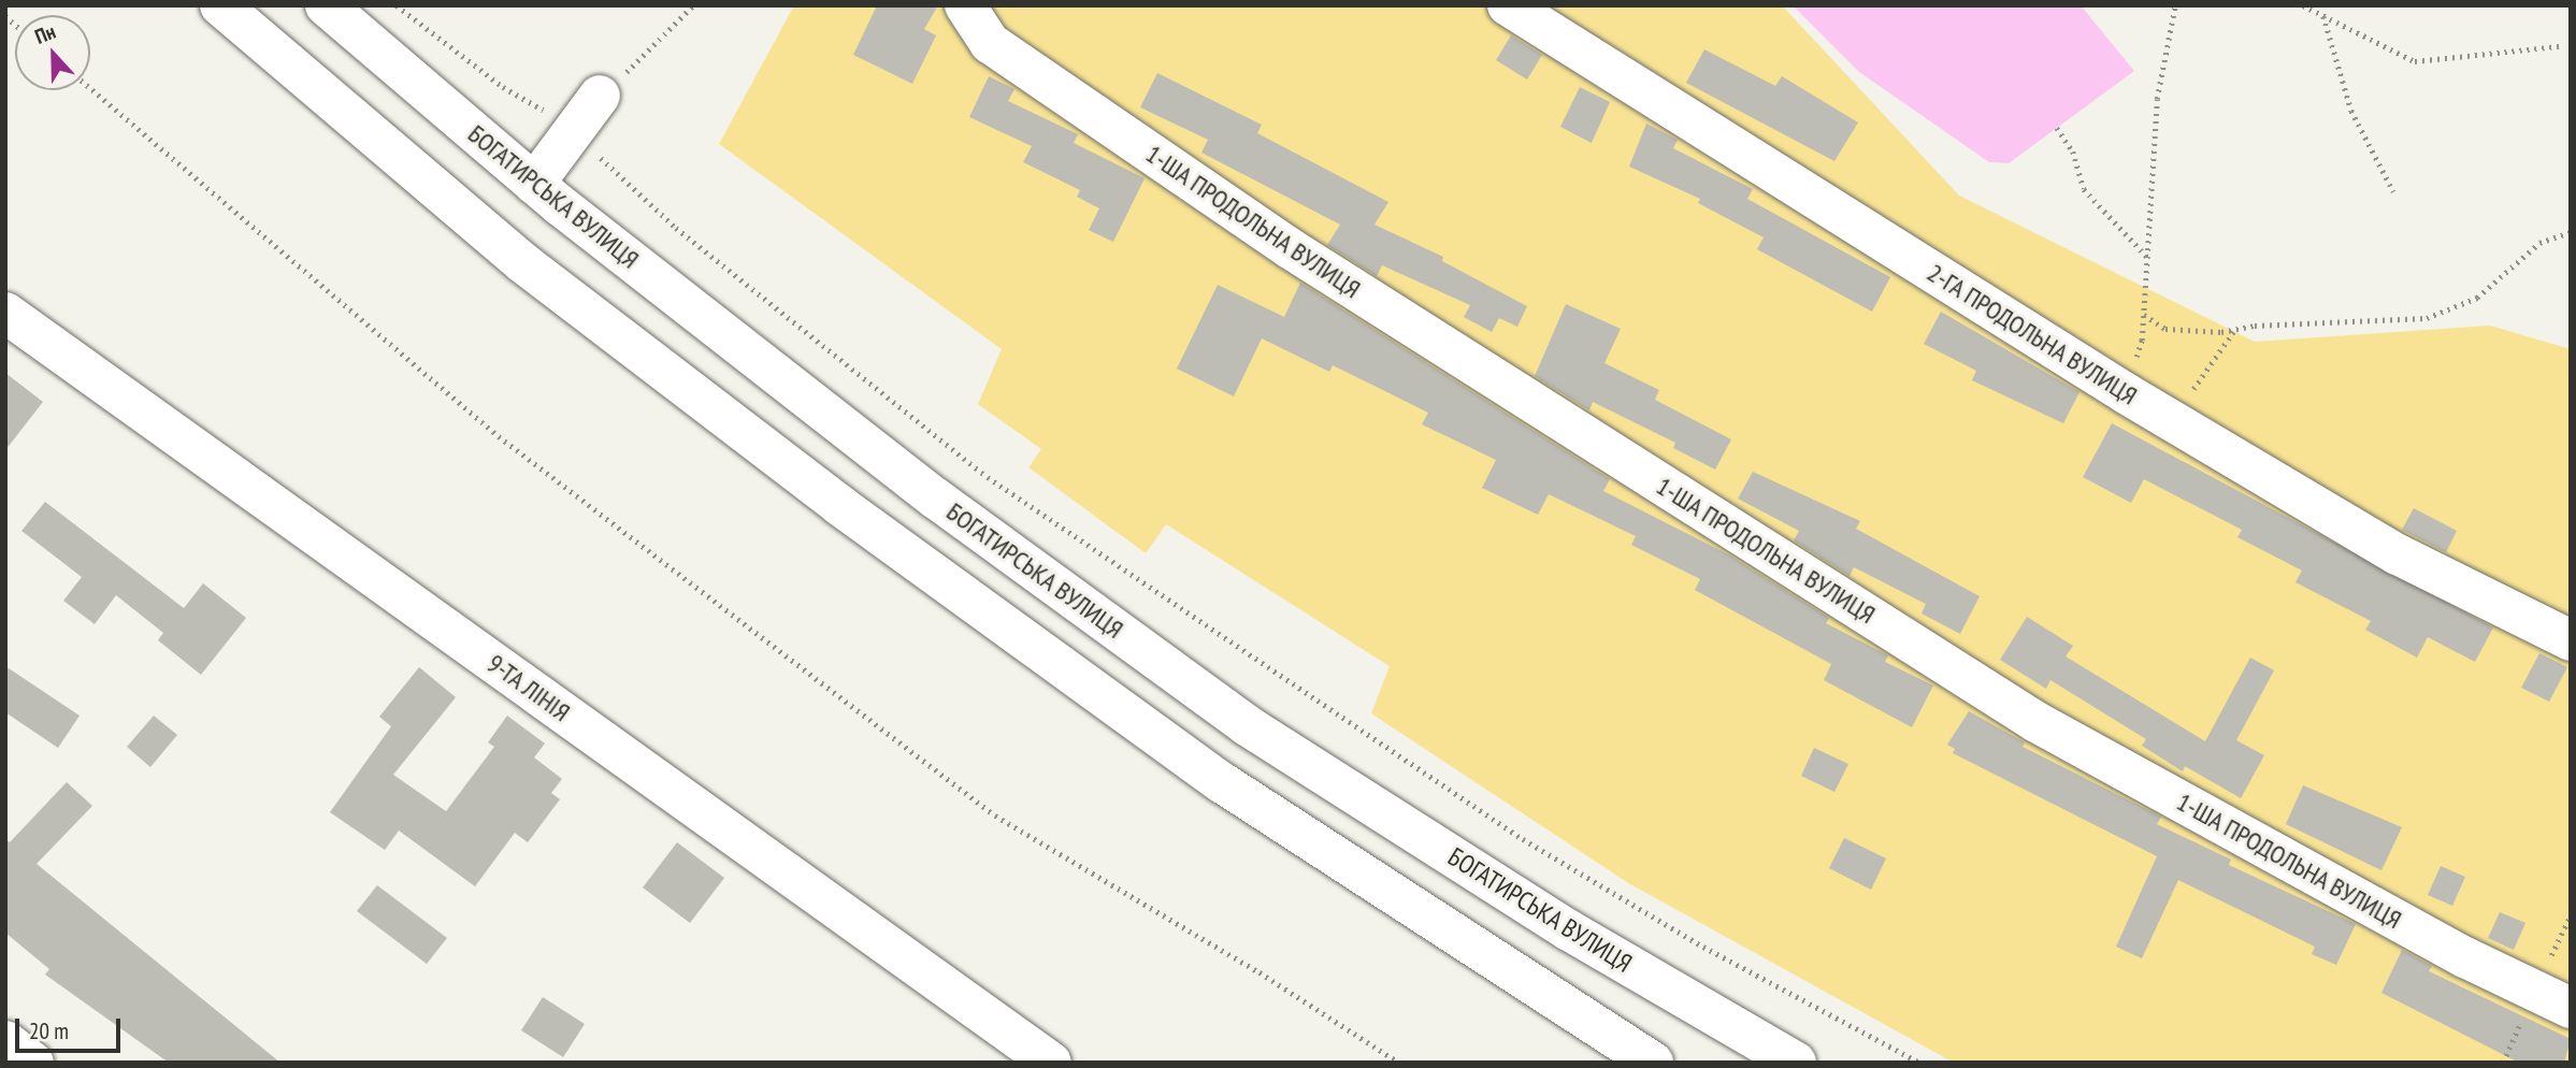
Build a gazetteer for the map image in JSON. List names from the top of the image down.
{
  "streets": {
    "street": [
      "БОГАТИРСЬКА ВУЛИЦЯ",
      "1-ША ПРОДОЛЬНА ВУЛИЦЯ",
      "2-ГА ПРОДОЛЬНА ВУЛИЦЯ",
      "9-ТА ЛІНІЯ"
    ]
  },
  "scale_bar": "20 m",
  "north": "top"
}
